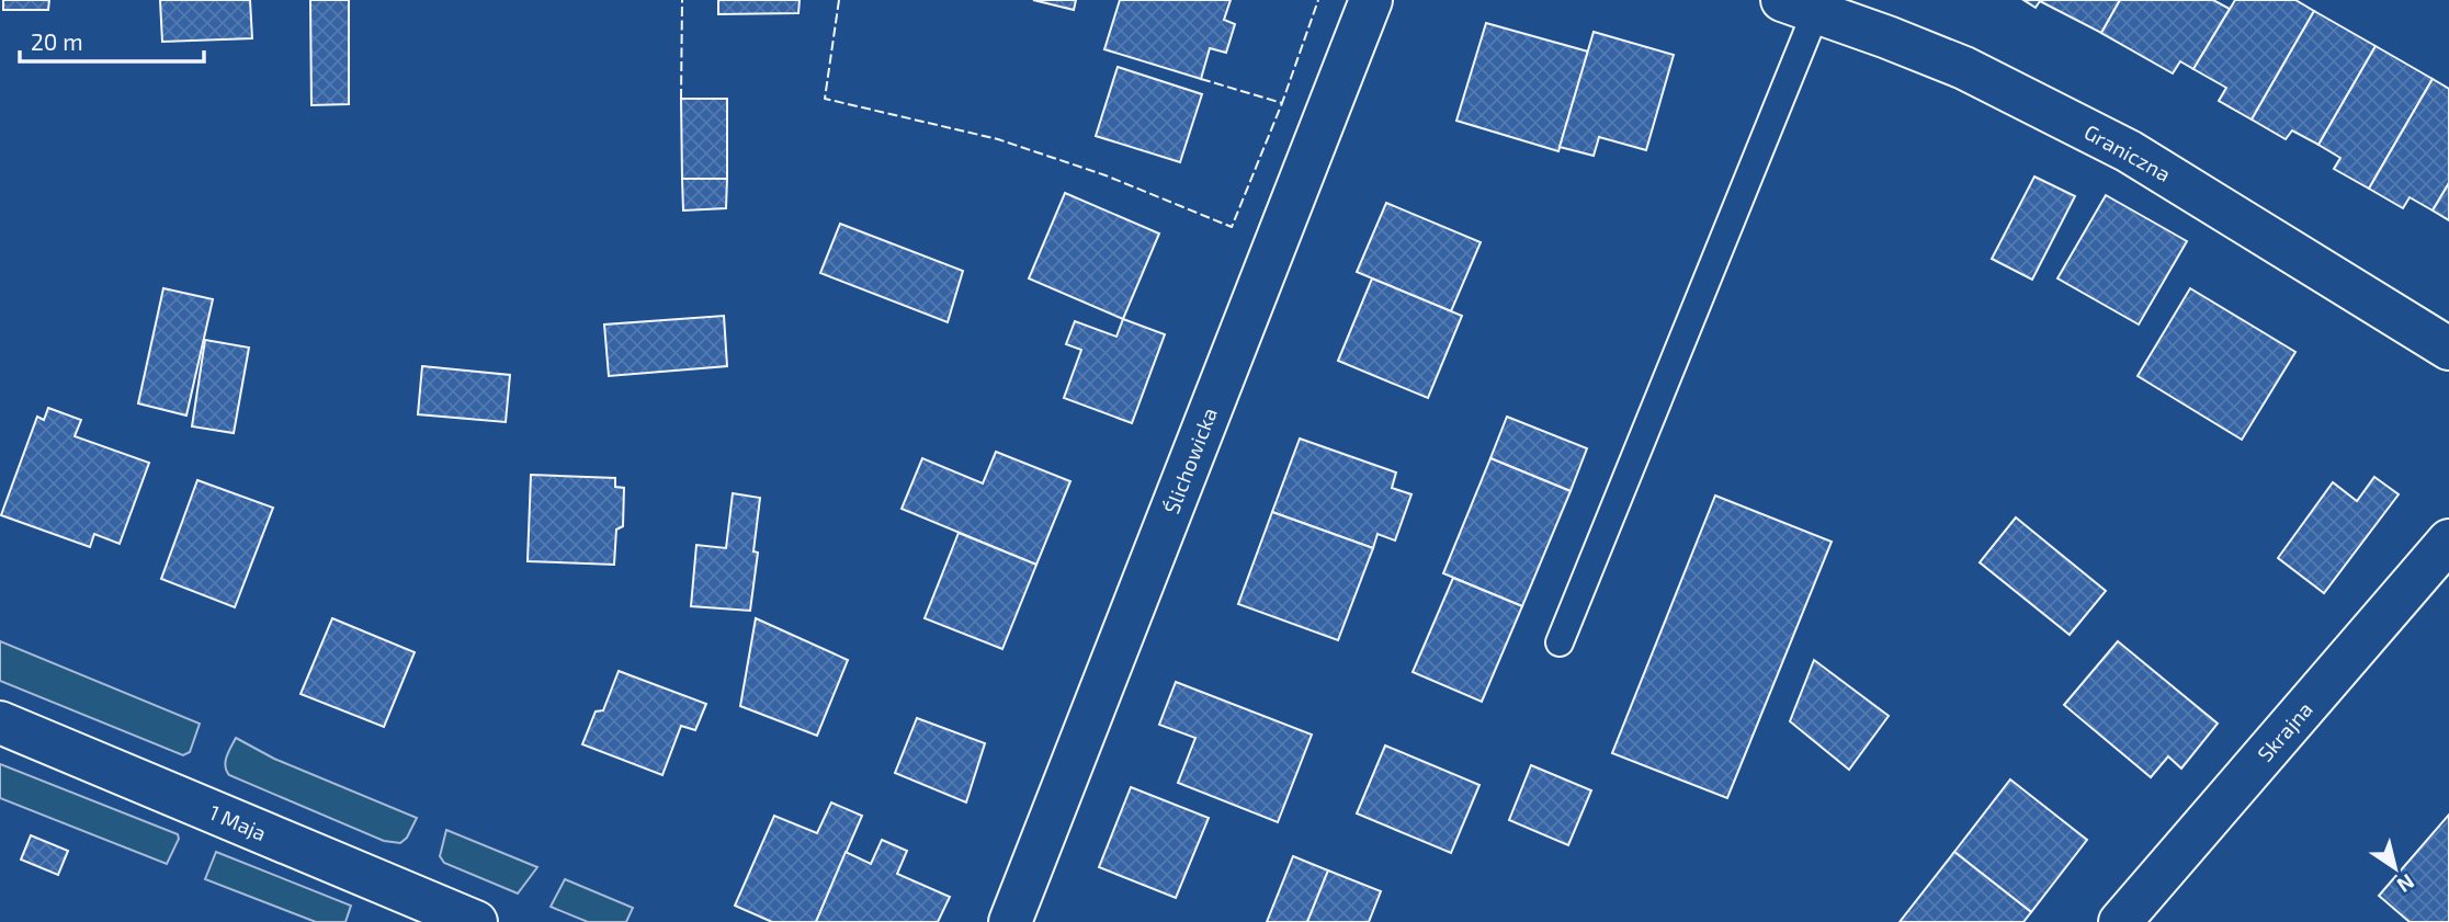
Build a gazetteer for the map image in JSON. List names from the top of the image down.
{
  "streets": {
    "street": [
      "Graniczna",
      "Ślichowicka",
      "Skrajna",
      "1 Maja"
    ]
  },
  "scale_bar": "20 m",
  "north": "bottom right"
}
